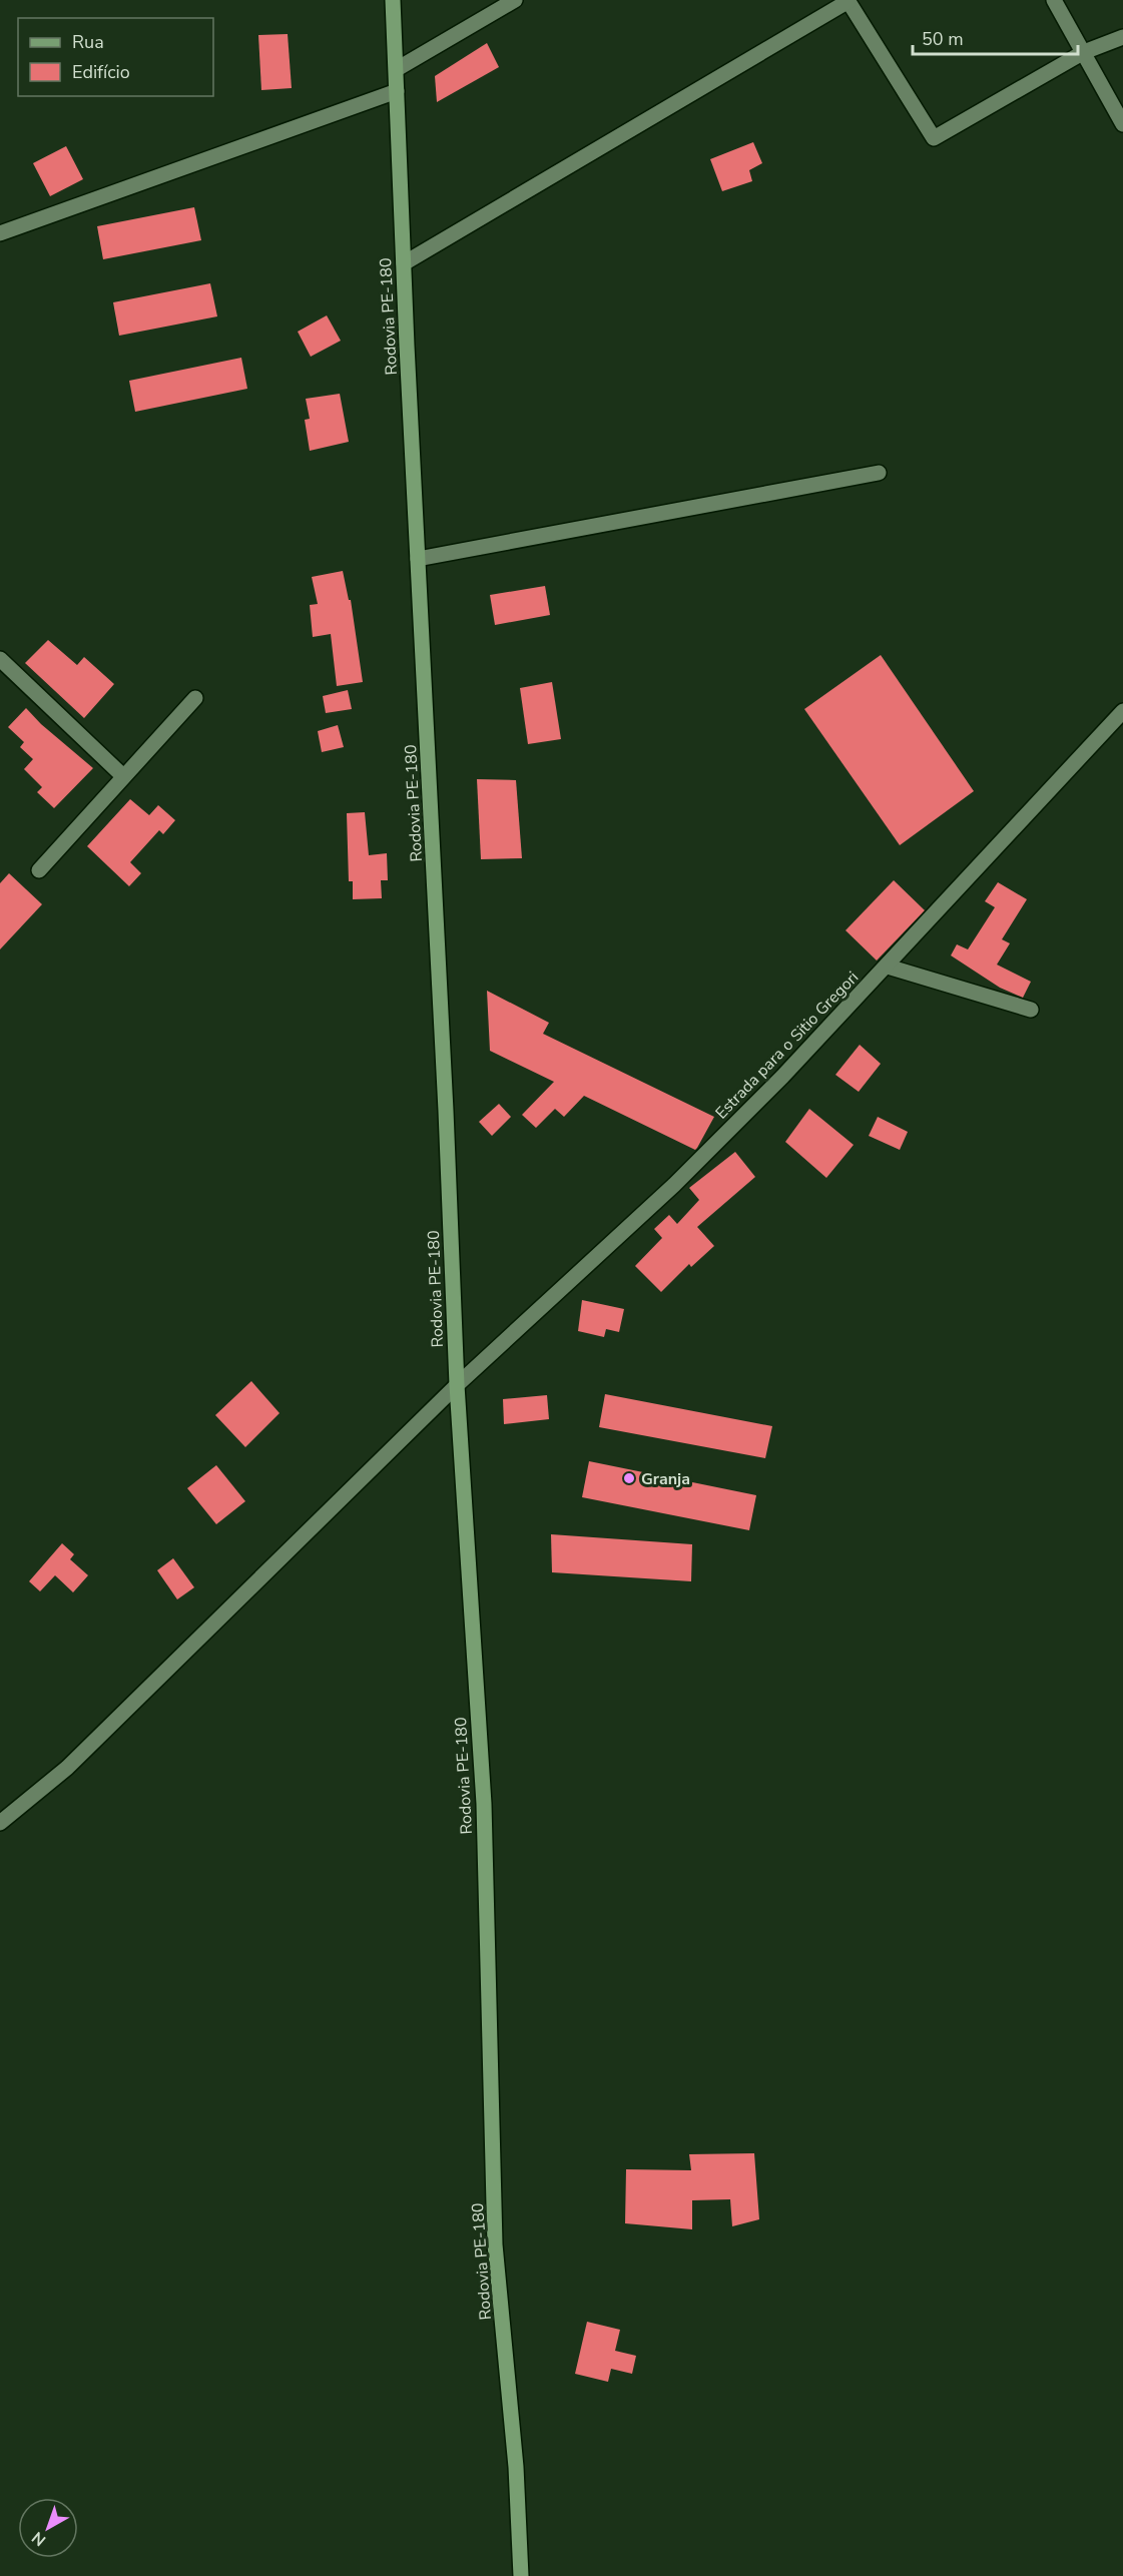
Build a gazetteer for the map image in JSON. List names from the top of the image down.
{
  "streets": {
    "main road": ["Rodovia PE-180"],
    "street": ["Estrada para o Sitio Gregori"]
  },
  "crossings": [
    ["Rodovia PE-180", "Estrada para o Sitio Gregori"]
  ],
  "places": ["Granja"],
  "legend": ["Rua", "Edifício"],
  "scale_bar": "50 m",
  "north": "bottom left"
}
